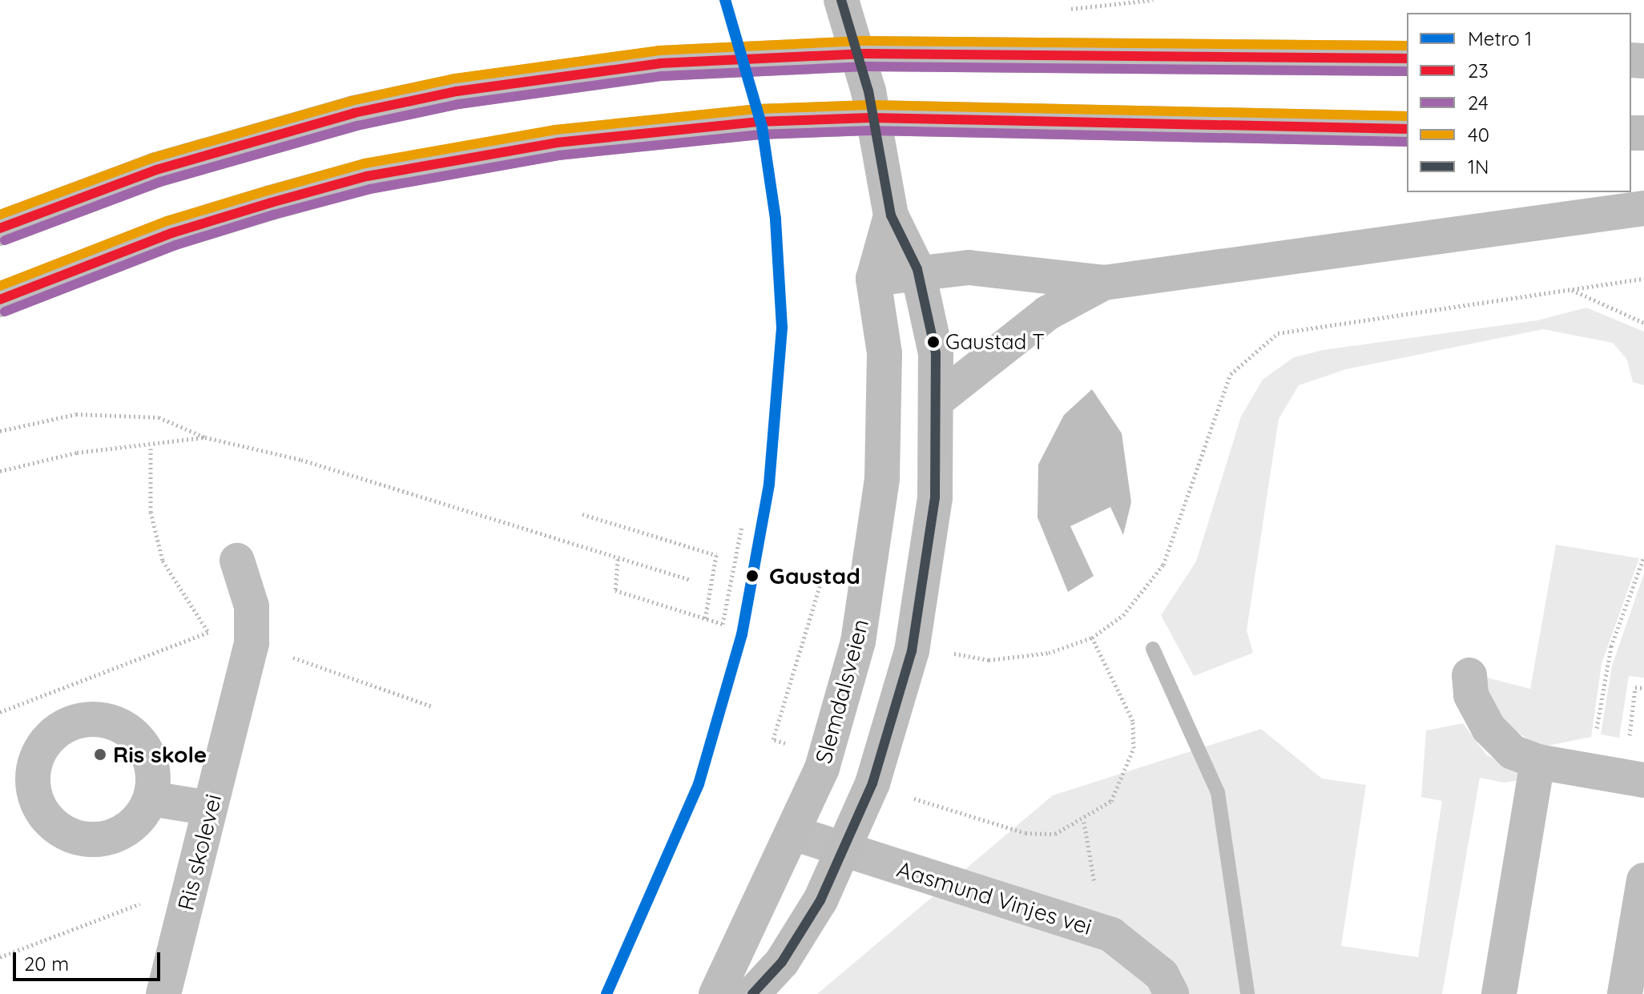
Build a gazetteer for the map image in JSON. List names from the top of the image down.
{
  "streets": {
    "main road": ["Slemdalsveien"],
    "street": ["Ris skolevei", "Aasmund Vinjes vei"]
  },
  "crossings": [
    ["Slemdalsveien", "Aasmund Vinjes vei"]
  ],
  "places": ["Gaustad T", "Gaustad", "Ris skole"],
  "lines": [
    "metro line 1",
    "transit line 1N",
    "transit line 40",
    "transit line 23",
    "transit line 24"
  ],
  "legend": [
    "Metro 1",
    "23",
    "24",
    "40",
    "1N"
  ],
  "scale_bar": "20 m"
}
